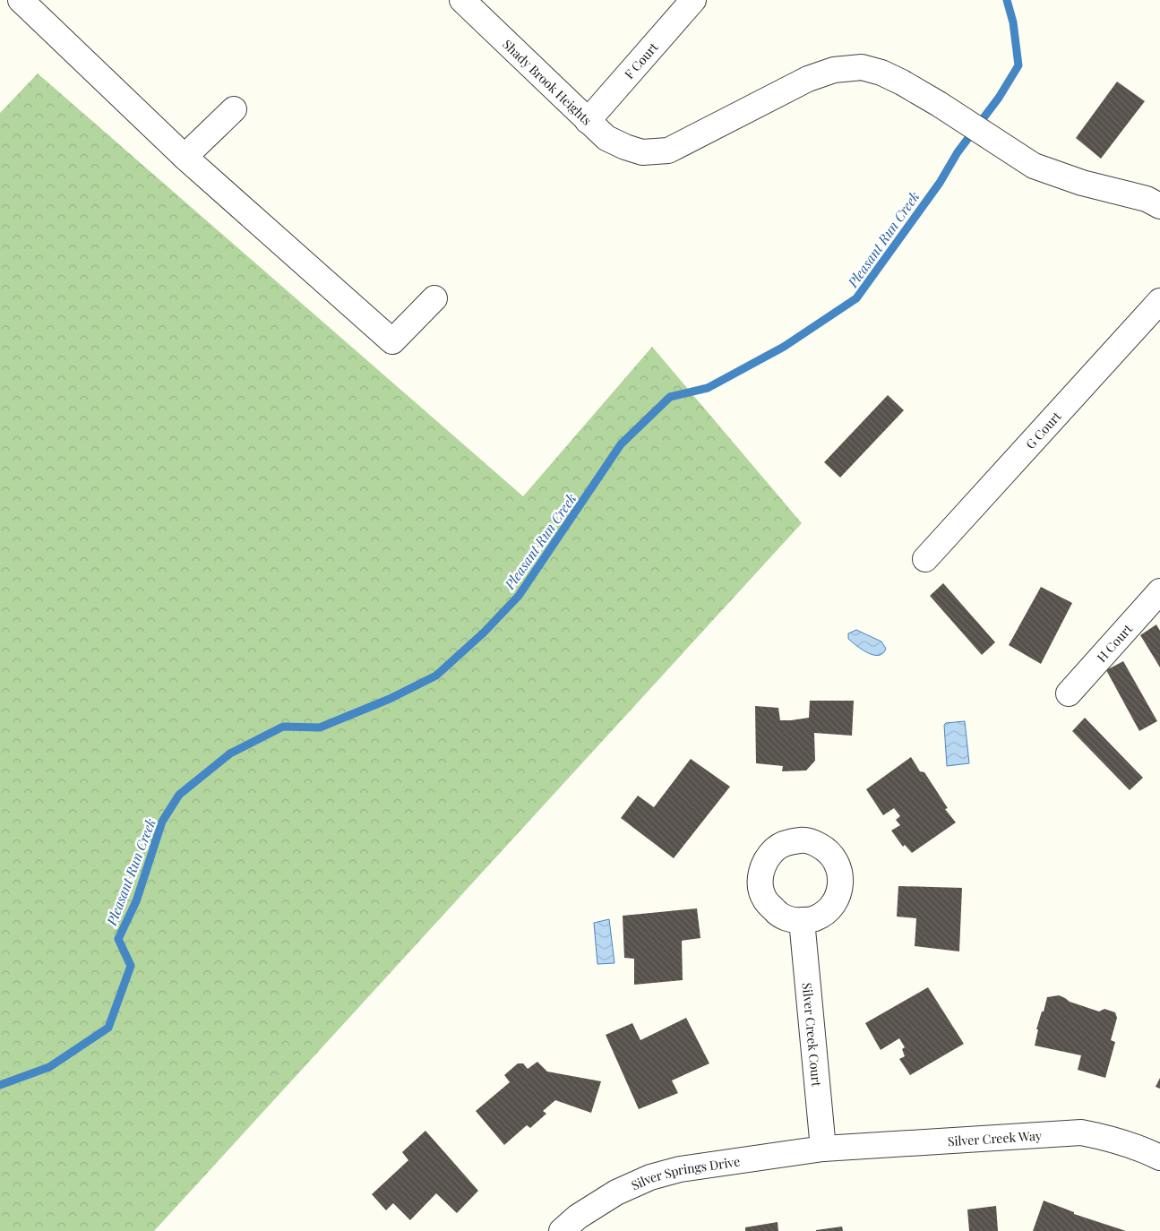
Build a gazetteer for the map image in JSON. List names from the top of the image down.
{
  "streets": {
    "street": [
      "F Court",
      "Shady Brook Heights",
      "G Court",
      "H Court",
      "Silver Creek Court",
      "Silver Creek Way",
      "Silver Springs Drive"
    ]
  },
  "crossings": [
    ["F Court", "Shady Brook Heights"],
    ["Silver Creek Court", "Silver Creek Way"],
    ["Silver Creek Court", "Silver Springs Drive"],
    ["Silver Creek Way", "Silver Springs Drive"]
  ],
  "water": ["Pleasant Run Creek"]
}
